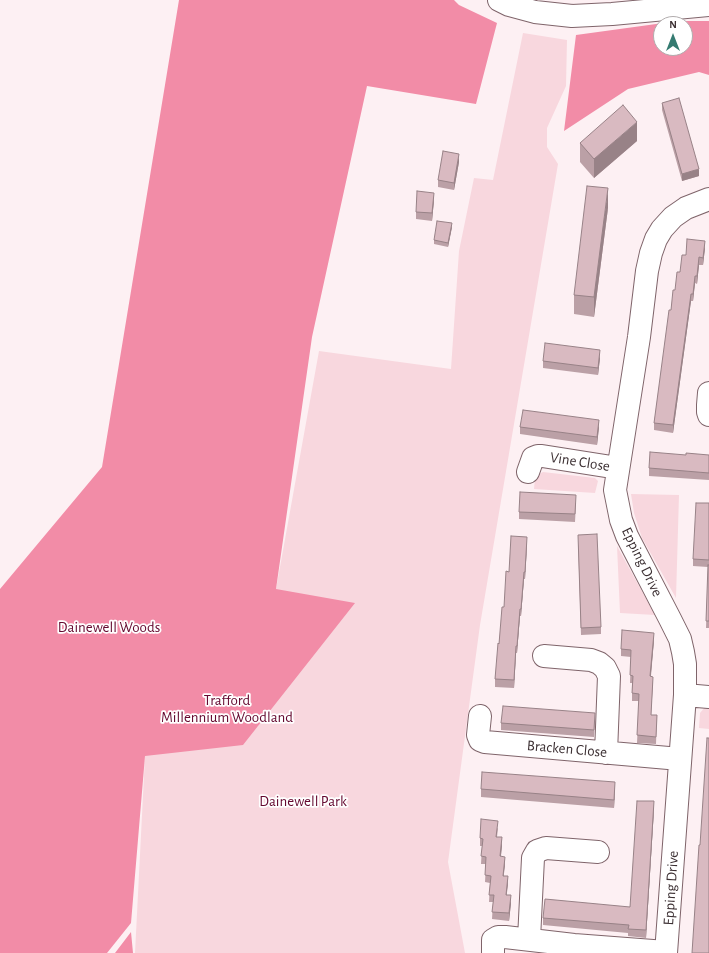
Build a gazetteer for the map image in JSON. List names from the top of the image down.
{
  "streets": {
    "street": ["Vine Close", "Epping Drive", "Bracken Close"]
  },
  "crossings": [
    ["Vine Close", "Epping Drive"],
    ["Epping Drive", "Bracken Close"]
  ],
  "parks": ["Dainewell Woods", "Trafford Millennium Woodland", "Dainewell Park"],
  "north": "top"
}
